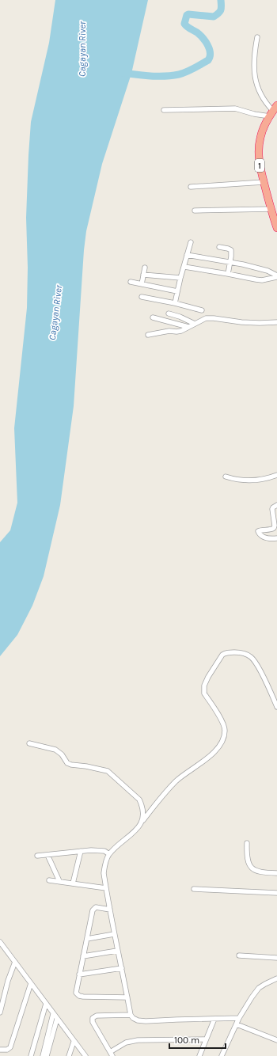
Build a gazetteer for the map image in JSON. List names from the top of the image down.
{
  "streets": {
    "highway": ["1"]
  },
  "water": ["Cagayan River"],
  "scale_bar": "100 m"
}
